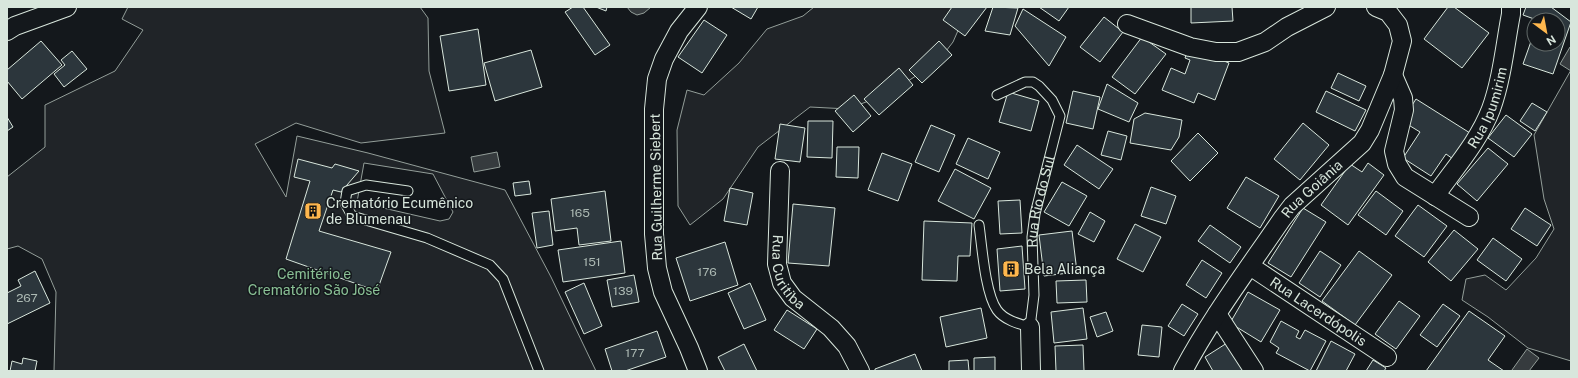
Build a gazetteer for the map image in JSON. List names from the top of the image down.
{
  "streets": {
    "street": [
      "Rua Ipumirim",
      "Rua Guilherme Siebert",
      "Rua Goiânia",
      "Rua Rio do Sul",
      "Rua Curitiba",
      "Rua Lacerdópolis"
    ]
  },
  "crossings": [
    ["Rua Goiânia", "Rua Lacerdópolis"]
  ],
  "parks": ["Cemitério e Crematório São José"],
  "places": {
    "building": ["Crematório Ecumênico de Blumenau", "Bela Aliança"]
  },
  "house_numbers": [
    "165",
    "151",
    "176",
    "139",
    "267",
    "177"
  ],
  "north": "bottom right"
}
